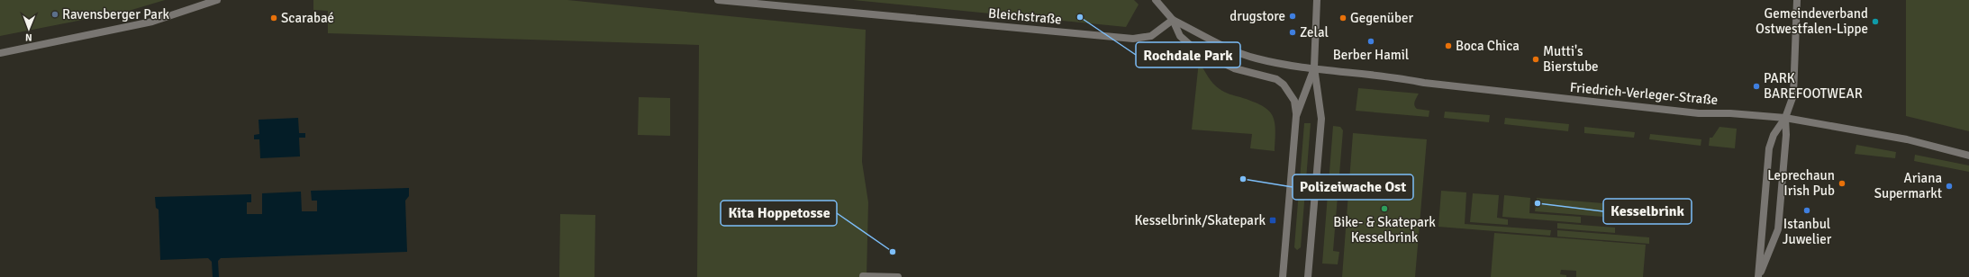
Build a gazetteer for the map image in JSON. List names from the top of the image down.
{
  "streets": {
    "street": ["Bleichstraße", "Friedrich-Verleger-Straße"]
  },
  "crossings": [
    ["Bleichstraße", "Friedrich-Verleger-Straße"]
  ],
  "places": {
    "other": [
      "Ravensberger Park",
      "drugstore",
      "Rochdale Park",
      "Scarabaé",
      "Gegenüber",
      "Gemeindeverband Ostwestfalen-Lippe",
      "Zelal",
      "Berber Hamil",
      "Boca Chica",
      "Mutti's Bierstube",
      "PARK BAREFOOTWEAR",
      "Polizeiwache Ost",
      "Leprechaun Irish Pub",
      "Ariana Supermarkt",
      "Kesselbrink",
      "Bike- & Skatepark Kesselbrink",
      "Istanbul Juwelier",
      "Kita Hoppetosse"
    ],
    "transit": ["Kesselbrink/Skatepark"]
  },
  "north": "bottom"
}
